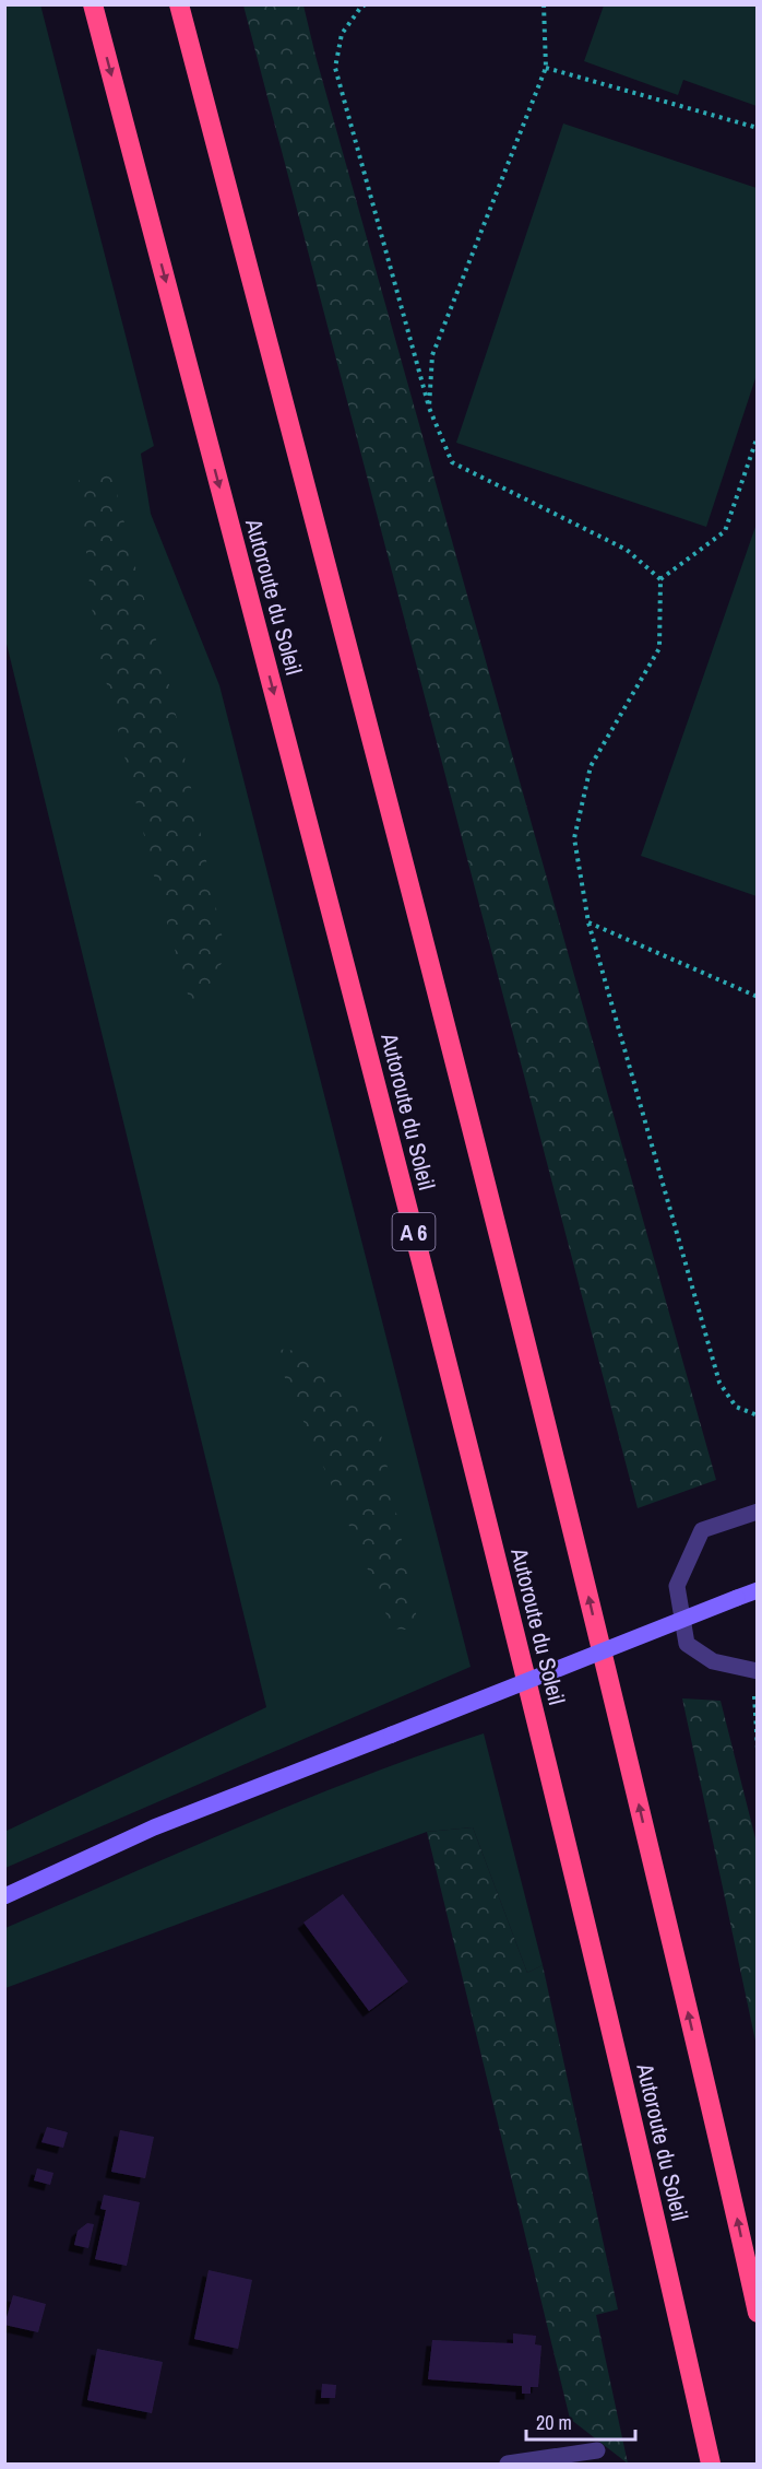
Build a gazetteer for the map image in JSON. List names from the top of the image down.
{
  "streets": {
    "highway": ["Autoroute du Soleil", "A 6"]
  },
  "scale_bar": "20 m"
}
